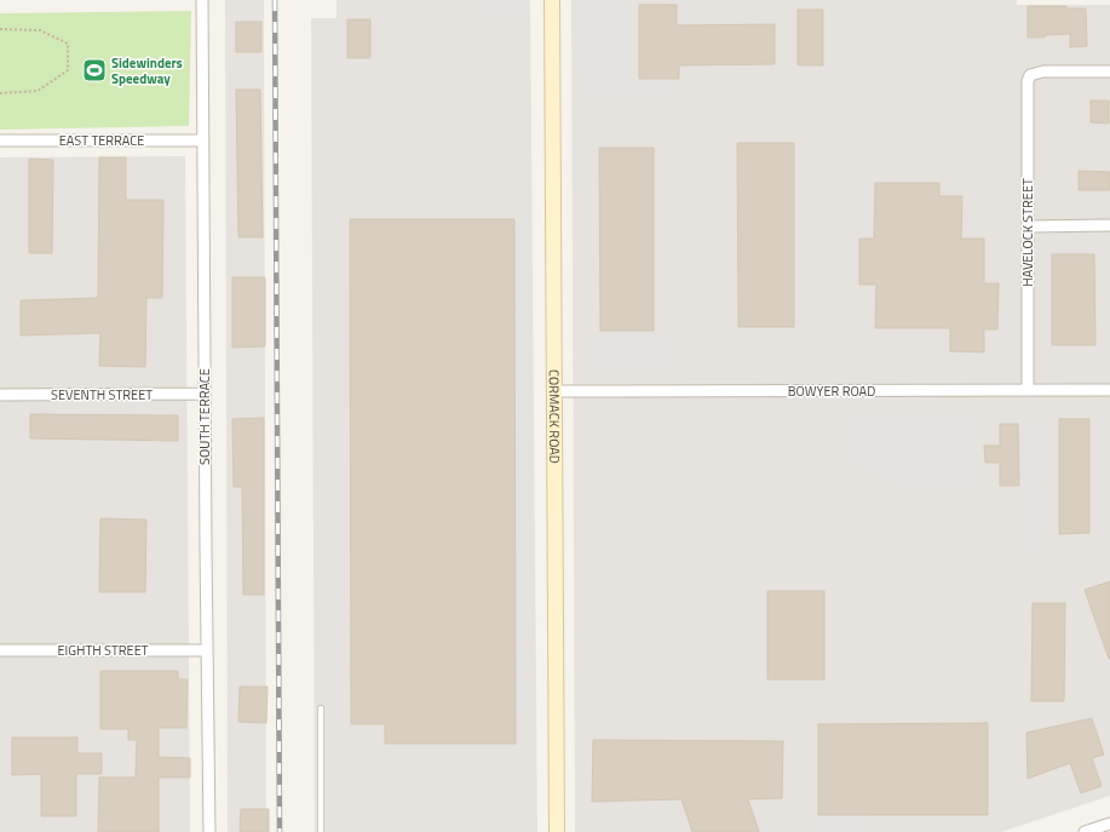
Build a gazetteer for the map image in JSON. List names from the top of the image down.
{
  "streets": {
    "street": [
      "EAST TERRACE",
      "HAVELOCK STREET",
      "BOWYER ROAD",
      "SEVENTH STREET",
      "SOUTH TERRACE",
      "CORMACK ROAD",
      "EIGHTH STREET"
    ]
  },
  "crossings": [
    ["EAST TERRACE", "SOUTH TERRACE"],
    ["HAVELOCK STREET", "BOWYER ROAD"],
    ["BOWYER ROAD", "CORMACK ROAD"],
    ["SEVENTH STREET", "SOUTH TERRACE"],
    ["SOUTH TERRACE", "EIGHTH STREET"]
  ],
  "places": {
    "sports": ["Sidewinders Speedway"]
  }
}
